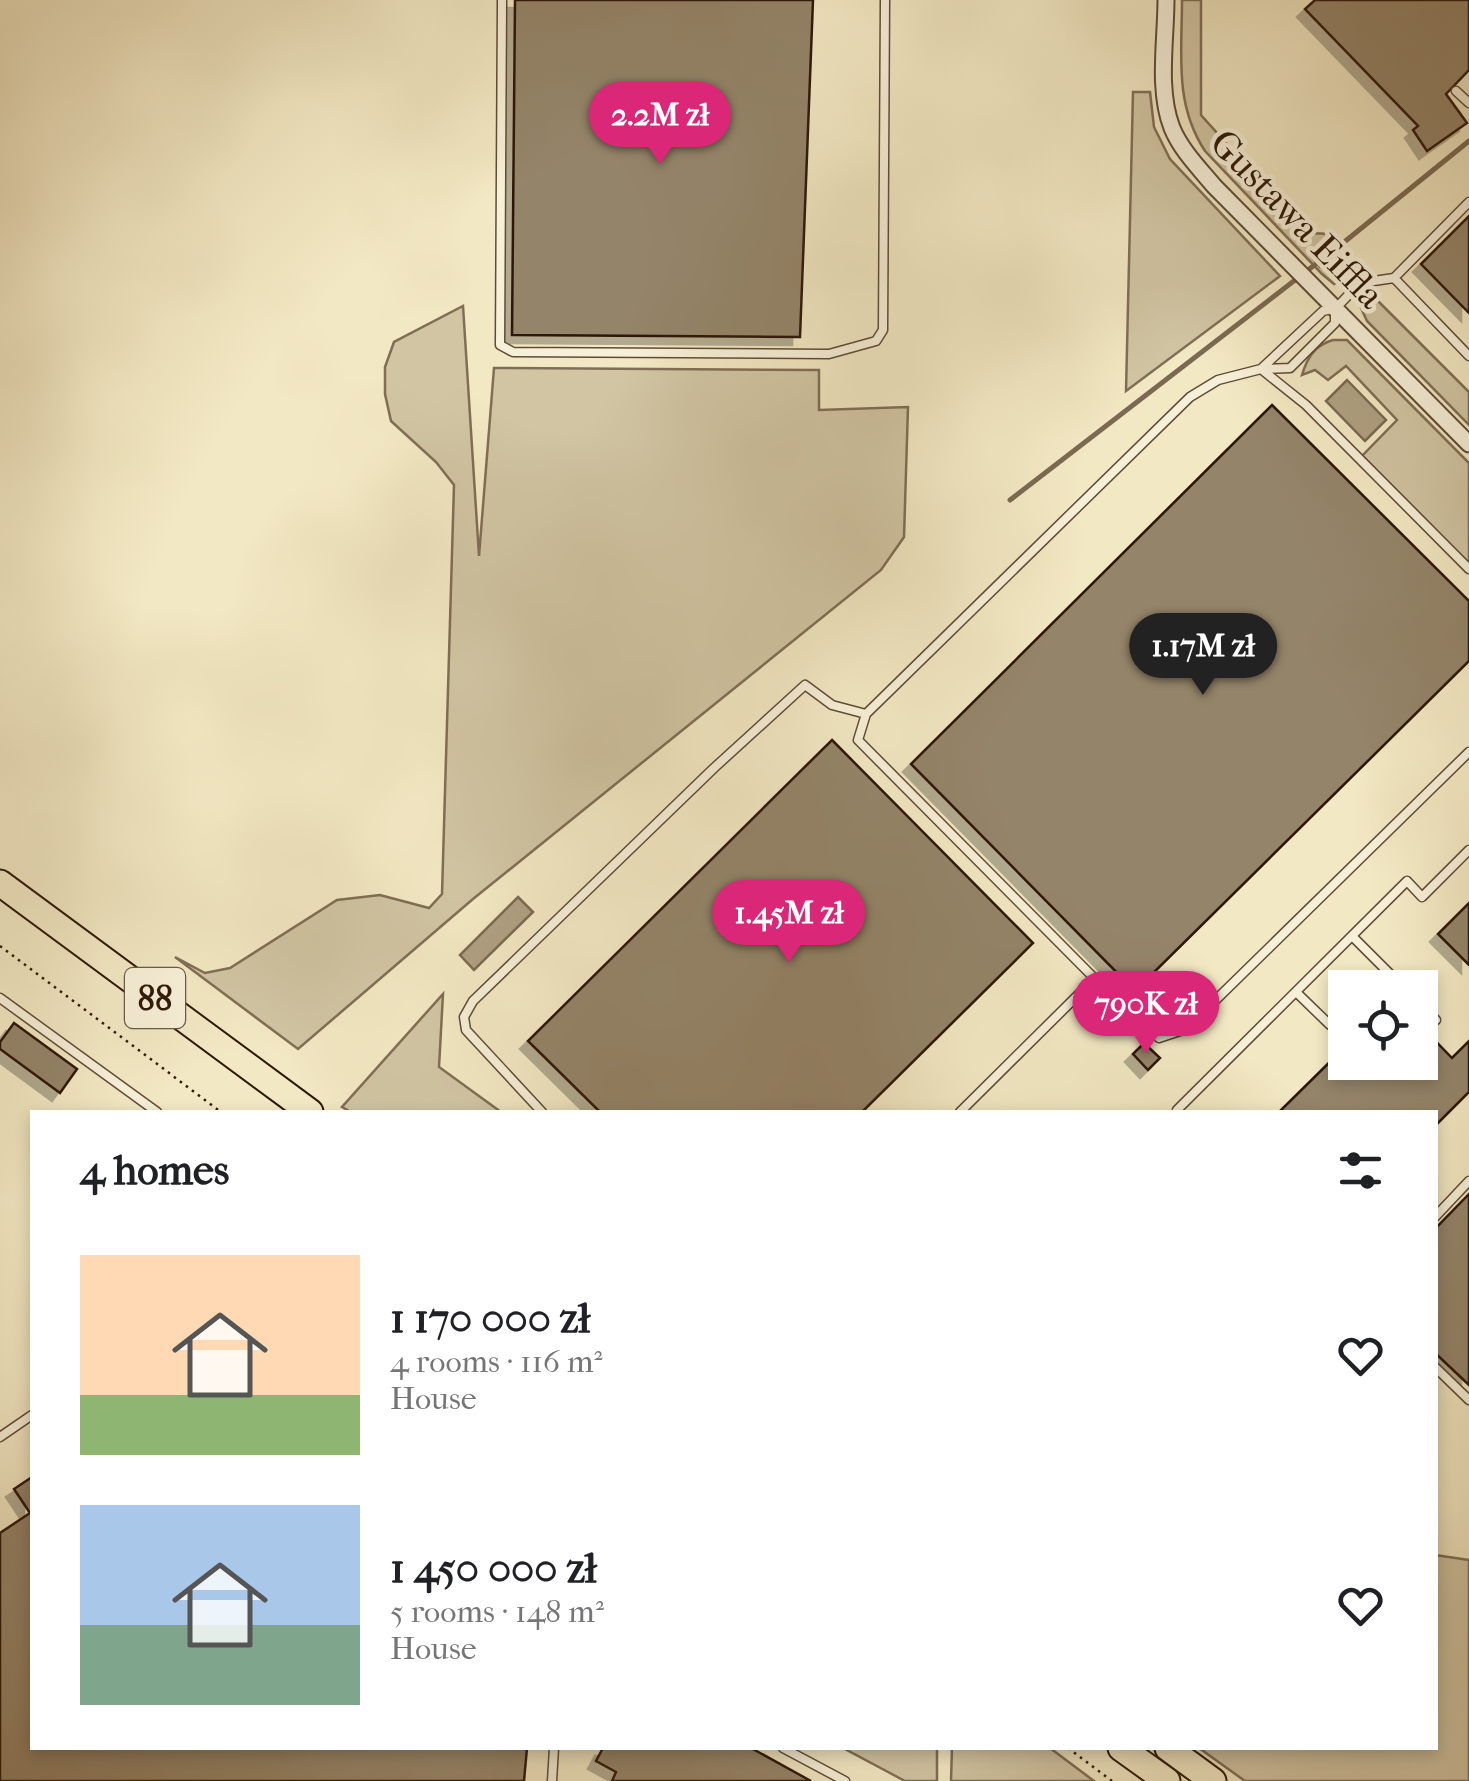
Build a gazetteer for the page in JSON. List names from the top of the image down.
{
  "streets": {
    "main road": ["88"],
    "street": ["Gustawa Eiffla"]
  },
  "page": {
    "price": [
      "2.2M zł",
      "1.17M zł",
      "1.45M zł",
      "790K zł"
    ],
    "heading": "4 homes",
    "list": [
      {
        "name": "1 170 000 zł",
        "note": "4 rooms · 116 m² · House"
      },
      {
        "name": "1 450 000 zł",
        "note": "5 rooms · 148 m² · House"
      }
    ]
  }
}
